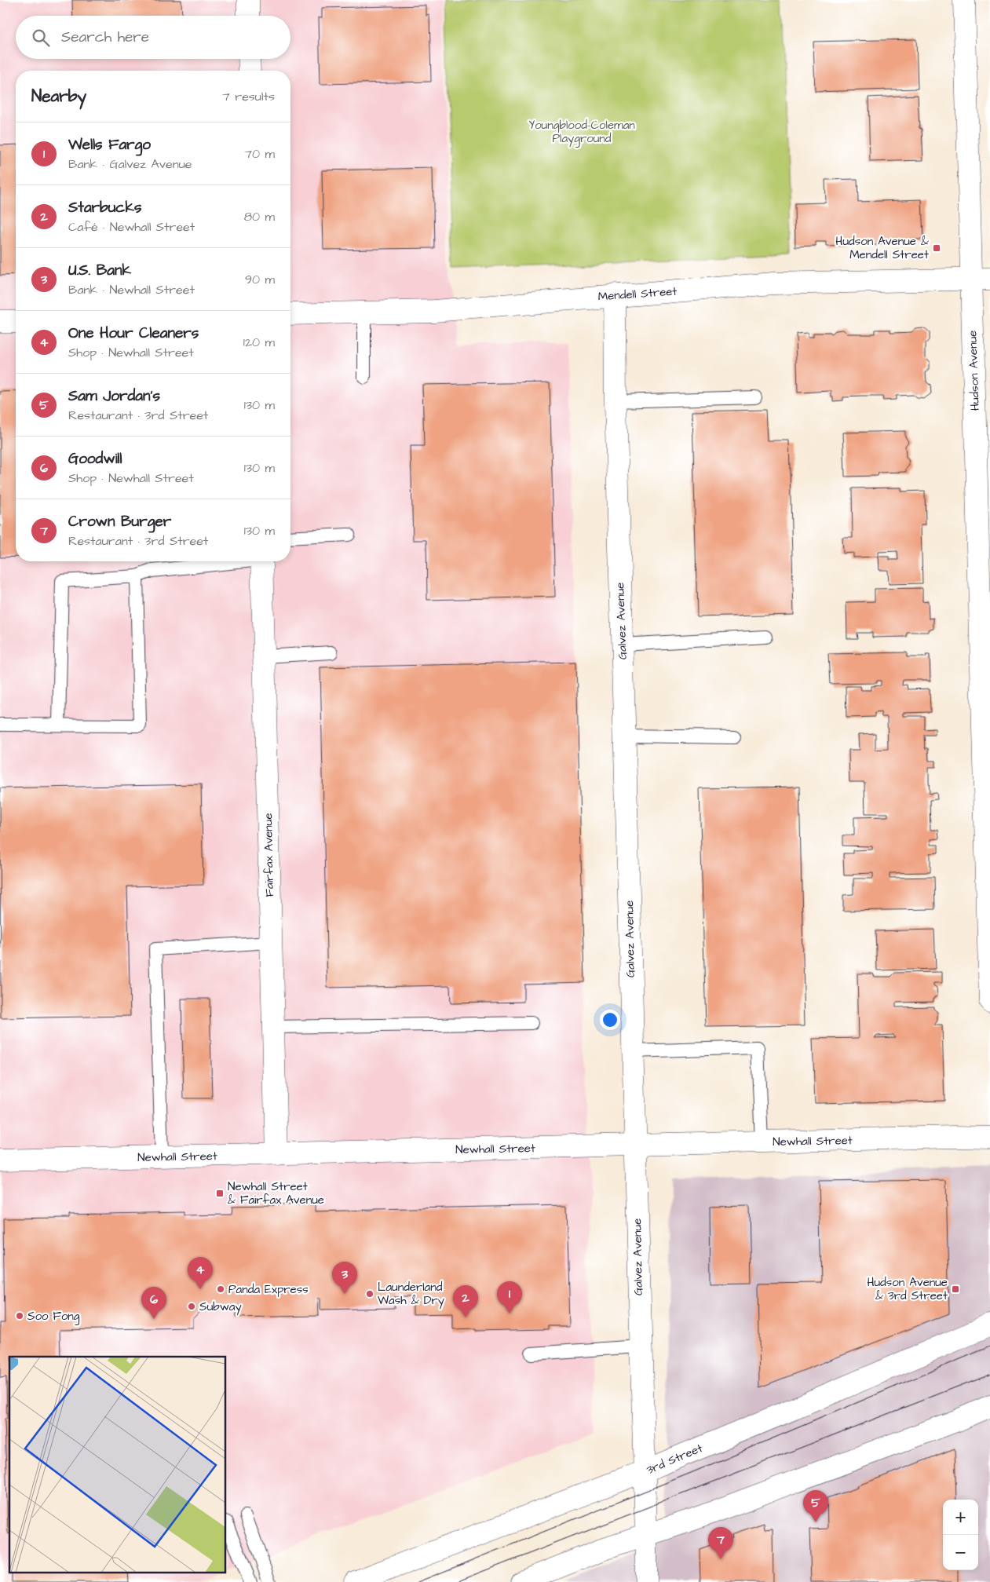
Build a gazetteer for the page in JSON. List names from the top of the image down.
{
  "streets": {
    "street": [
      "Mendell Street",
      "Hudson Avenue",
      "Galvez Avenue",
      "Fairfax Avenue",
      "Newhall Street",
      "3rd Street"
    ]
  },
  "crossings": [
    ["Mendell Street", "Hudson Avenue"],
    ["Mendell Street", "Galvez Avenue"],
    ["Galvez Avenue", "Newhall Street"],
    ["Galvez Avenue", "3rd Street"],
    ["Fairfax Avenue", "Newhall Street"]
  ],
  "parks": ["Youngblood-Coleman Playground"],
  "places": {
    "transit": ["Hudson Avenue & Mendell Street", "Newhall Street & Fairfax Avenue", "Hudson Avenue & 3rd Street"],
    "other": [
      "Panda Express",
      "Launderland Wash & Dry",
      "Subway",
      "Soo Fong"
    ]
  },
  "page": {
    "search": "Search here",
    "heading": ["Nearby", "7 results"],
    "list": [
      {
        "mark": "1",
        "name": "Wells Fargo",
        "note": "Bank · Galvez Avenue",
        "value": "70 m"
      },
      {
        "mark": "2",
        "name": "Starbucks",
        "note": "Café · Newhall Street",
        "value": "80 m"
      },
      {
        "mark": "3",
        "name": "U.S. Bank",
        "note": "Bank · Newhall Street",
        "value": "90 m"
      },
      {
        "mark": "4",
        "name": "One Hour Cleaners",
        "note": "Shop · Newhall Street",
        "value": "120 m"
      },
      {
        "mark": "5",
        "name": "Sam Jordan's",
        "note": "Restaurant · 3rd Street",
        "value": "130 m"
      },
      {
        "mark": "6",
        "name": "Goodwill",
        "note": "Shop · Newhall Street",
        "value": "130 m"
      },
      {
        "mark": "7",
        "name": "Crown Burger",
        "note": "Restaurant · 3rd Street",
        "value": "130 m"
      }
    ],
    "pins": [
      "4",
      "3",
      "1",
      "2",
      "6",
      "5",
      "7"
    ],
    "map_buttons": ["+", "−"]
  }
}
